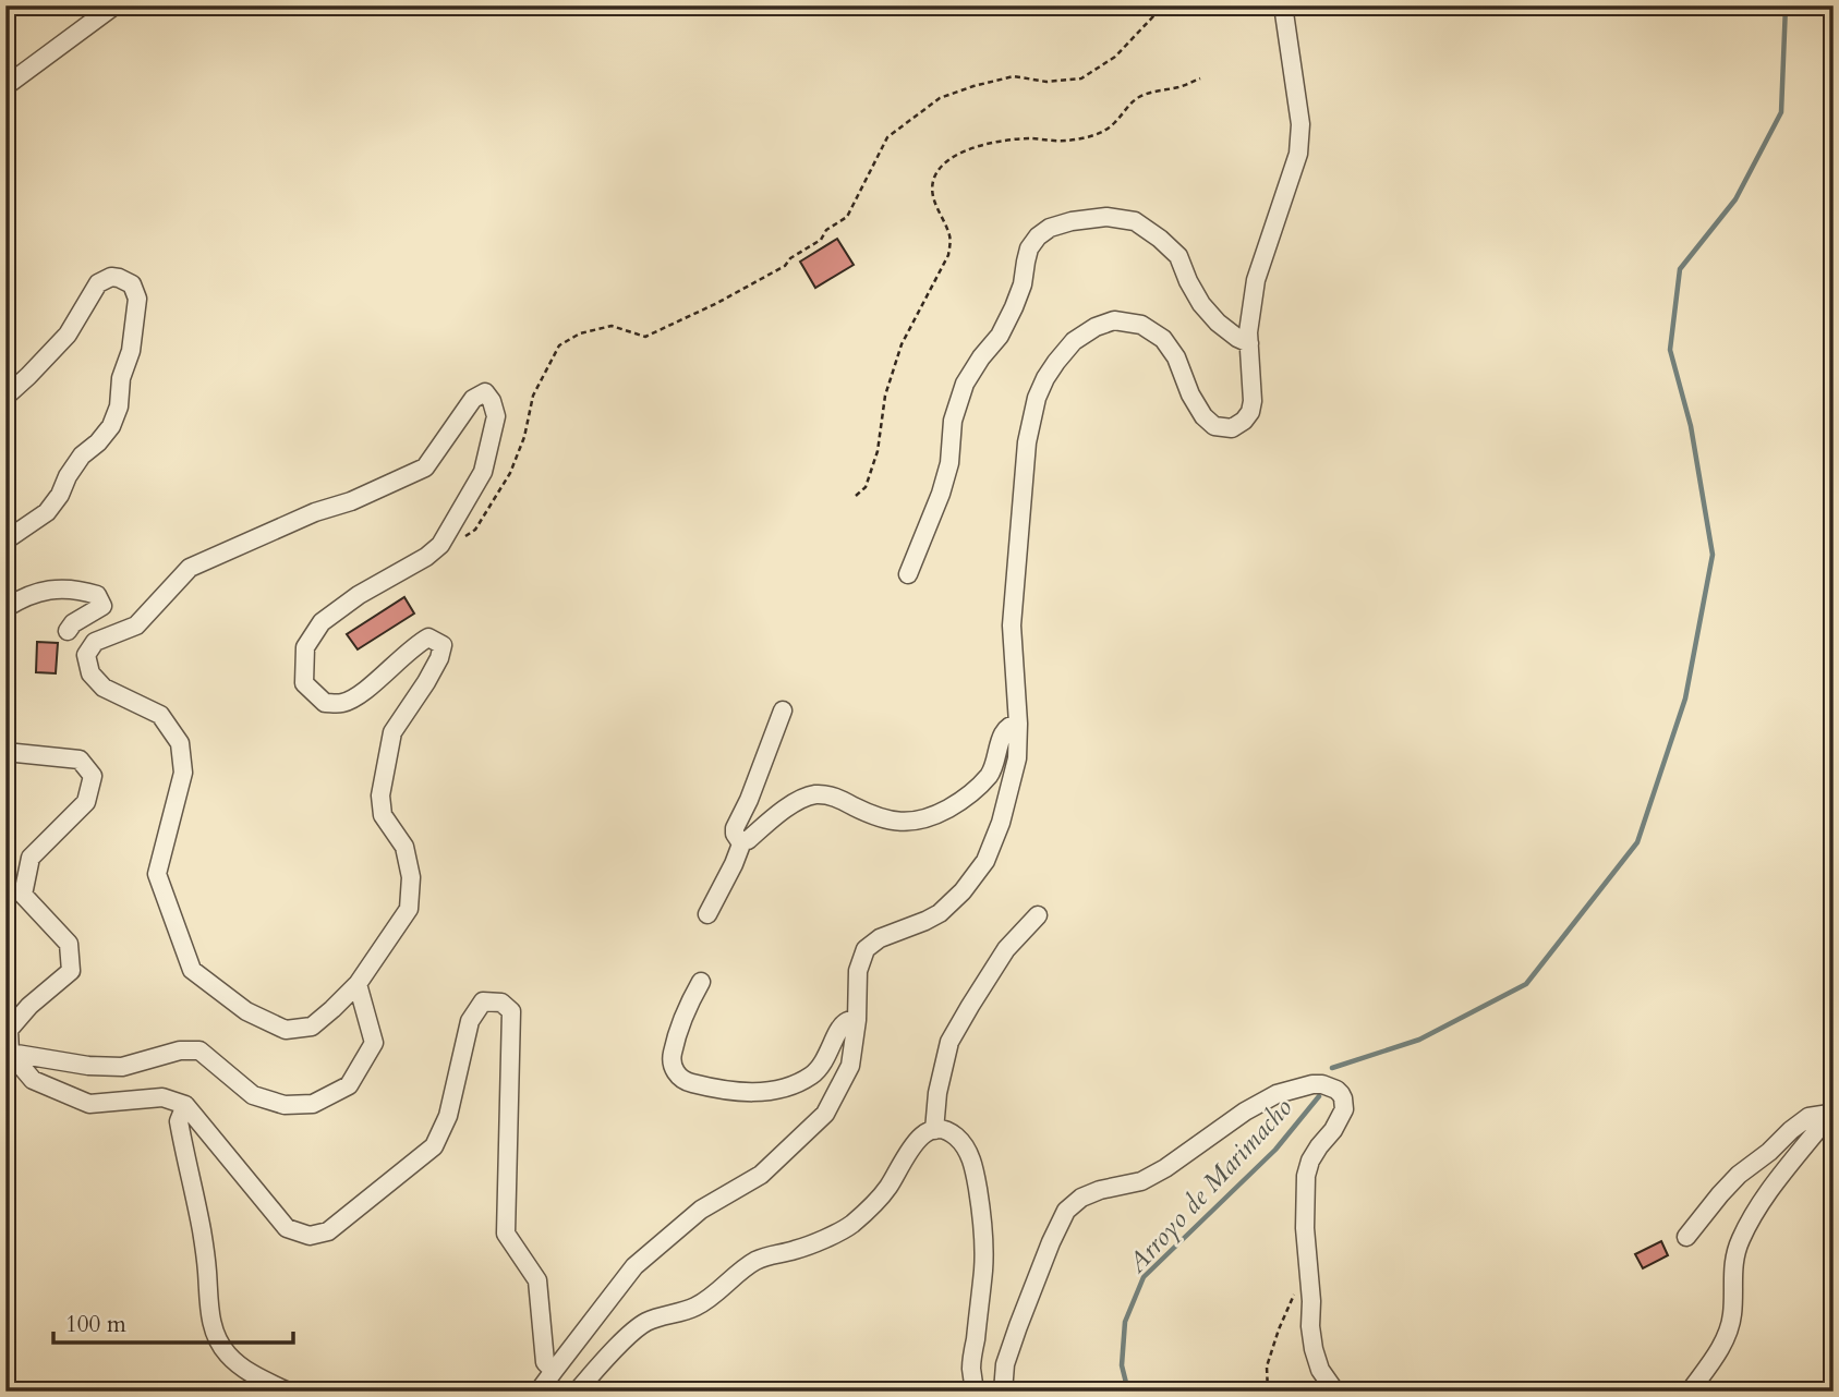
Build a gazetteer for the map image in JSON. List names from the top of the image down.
{
  "water": ["Arroyo de Marimacho"],
  "scale_bar": "100 m"
}
